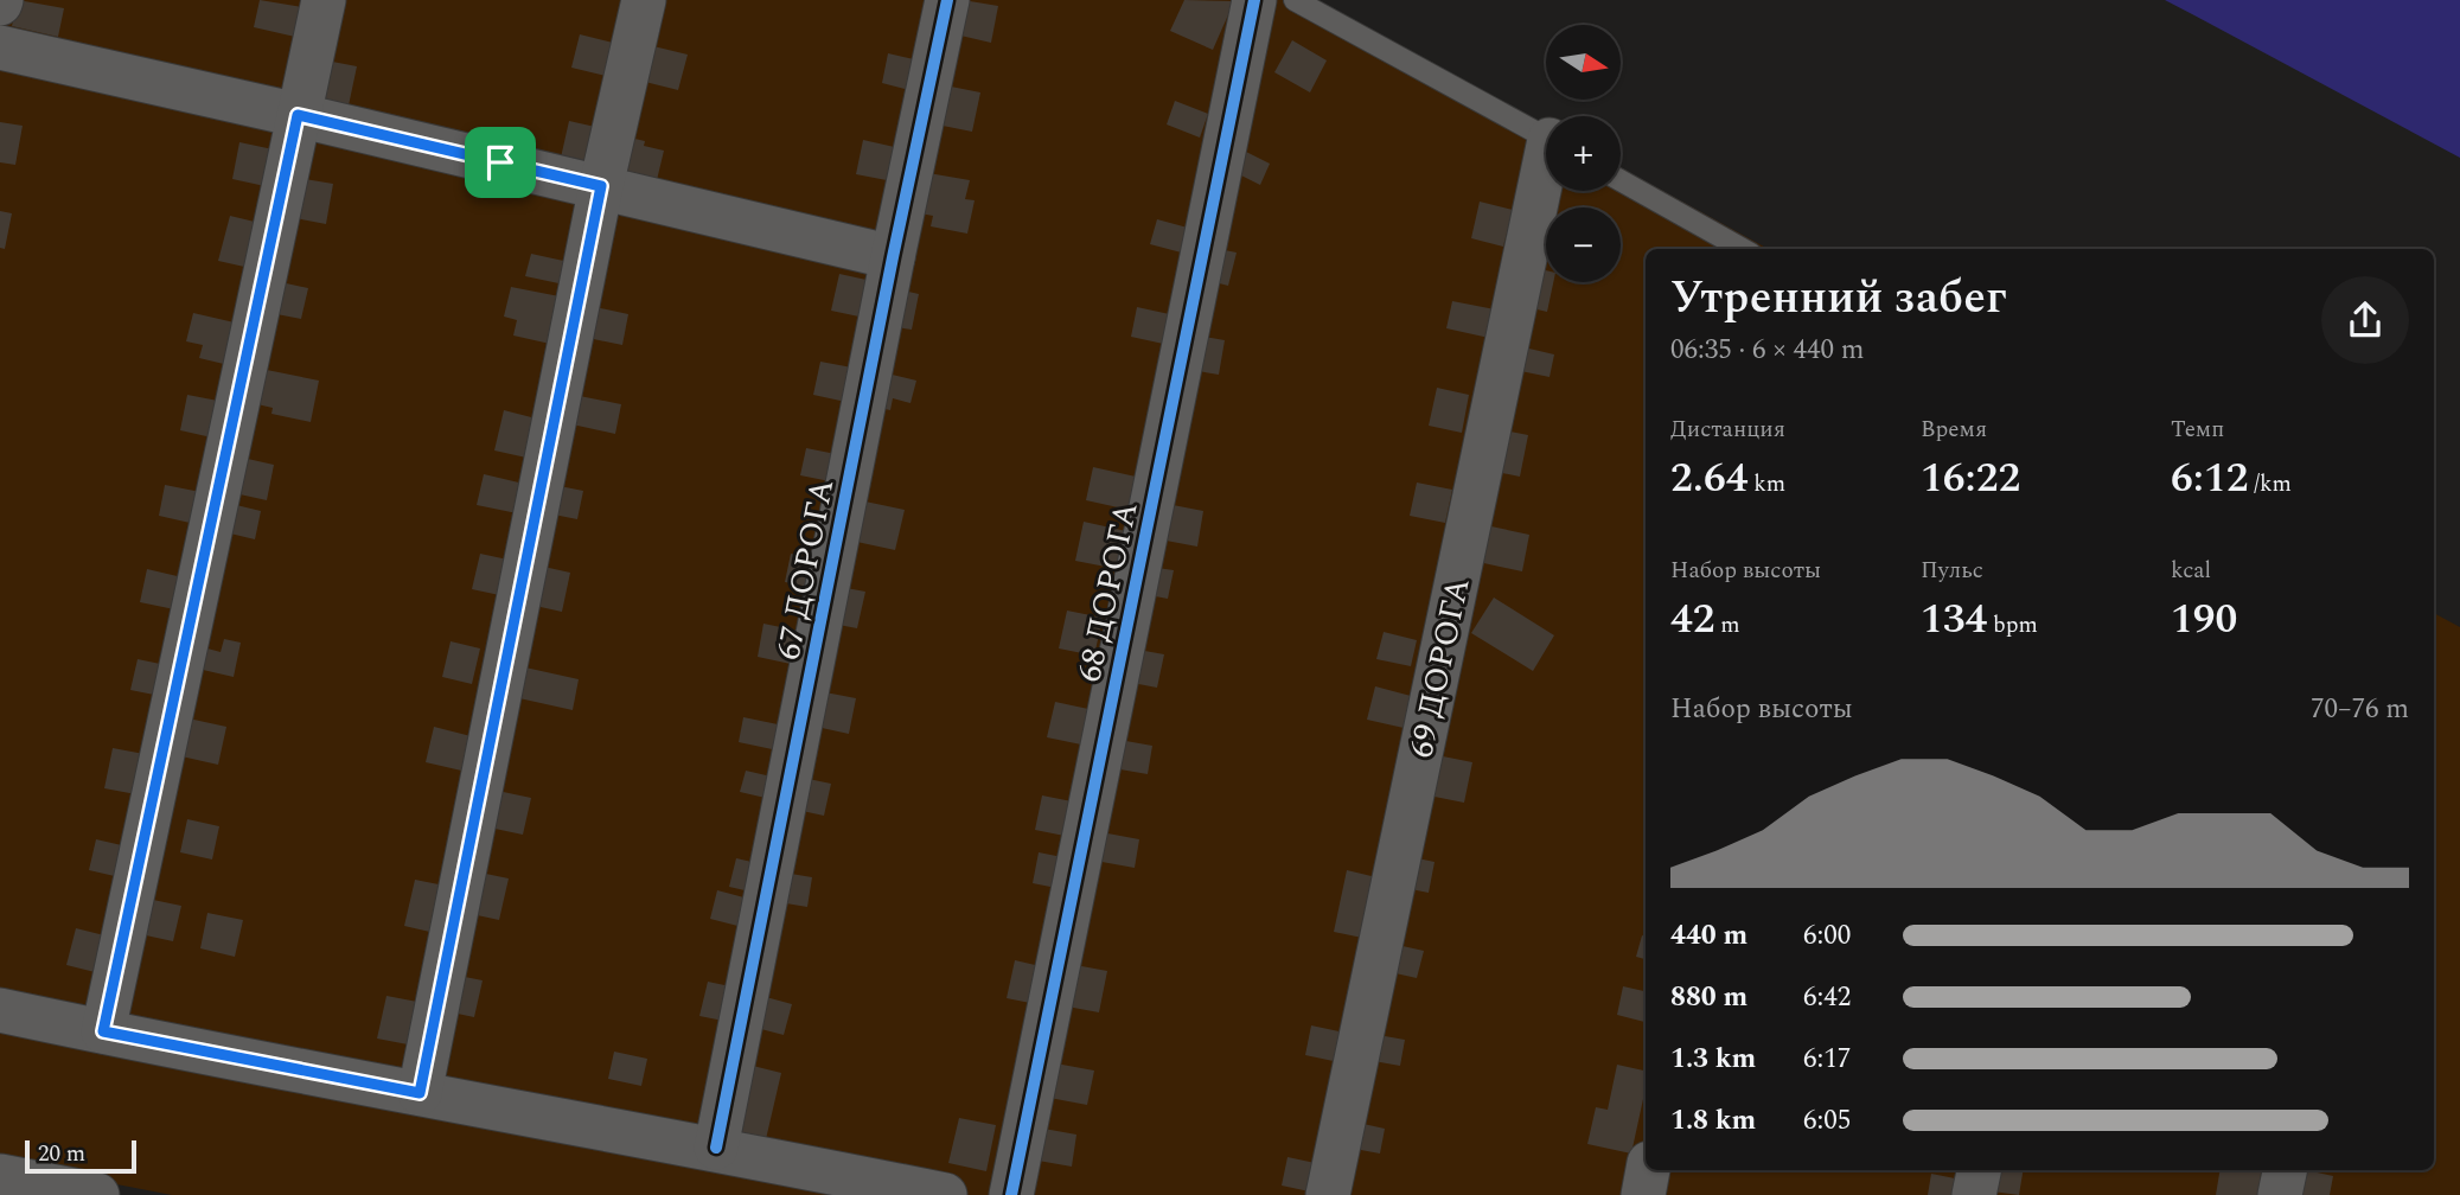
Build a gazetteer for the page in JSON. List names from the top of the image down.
{
  "streets": {
    "street": ["67 ДОРОГА", "68 ДОРОГА", "69 ДОРОГА"]
  },
  "scale_bar": "20 m",
  "north": "right",
  "page": {
    "map_buttons": ["+", "−"],
    "heading": ["Утренний забег", "06:35 · 6 × 440 m"],
    "stats": [
      ["Дистанция", "2.64 km"],
      ["Время", "16:22"],
      ["Темп", "6:12 /km"],
      ["Набор высоты", "42 m"],
      ["Пульс", "134 bpm"],
      ["kcal", "190"]
    ],
    "chart": ["Набор высоты", "70–76 m"],
    "list": [
      {
        "name": "440 m",
        "note": "6:00"
      },
      {
        "name": "880 m",
        "note": "6:42"
      },
      {
        "name": "1.3 km",
        "note": "6:17"
      },
      {
        "name": "1.8 km",
        "note": "6:05"
      }
    ],
    "scale": "20 m"
  }
}
